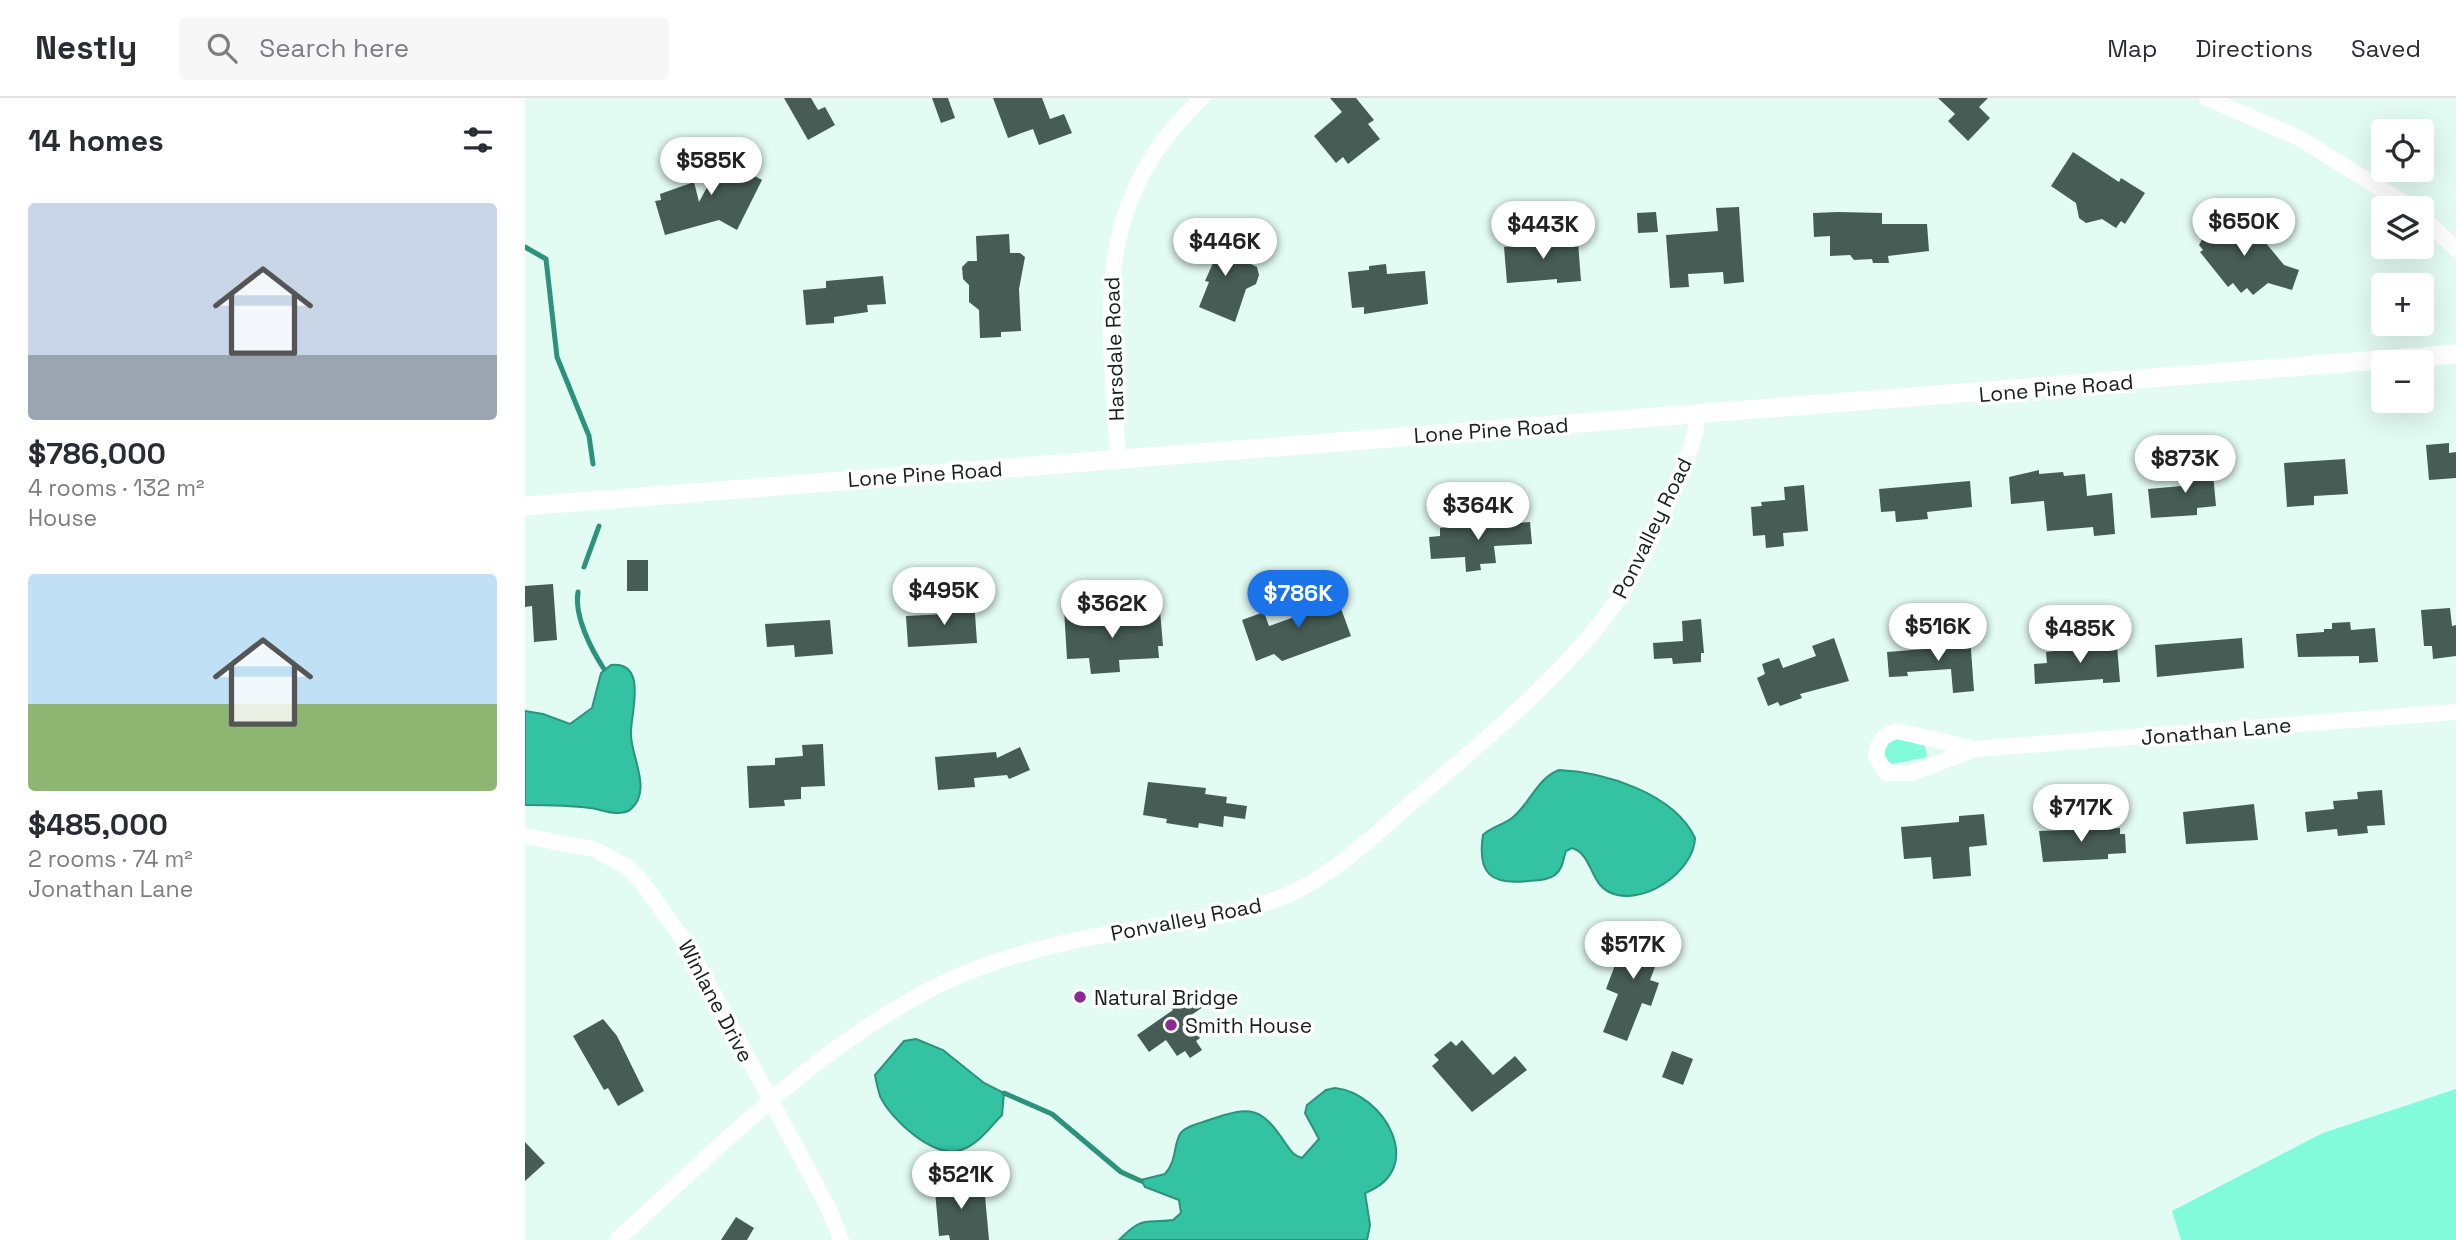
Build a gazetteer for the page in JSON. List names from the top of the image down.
{
  "streets": {
    "street": [
      "Harsdale Road",
      "Lone Pine Road",
      "Ponvalley Road",
      "Jonathan Lane",
      "Winlane Drive"
    ]
  },
  "crossings": [
    ["Harsdale Road", "Lone Pine Road"],
    ["Lone Pine Road", "Ponvalley Road"],
    ["Ponvalley Road", "Winlane Drive"]
  ],
  "places": ["Natural Bridge", "Smith House"],
  "page": {
    "header": "Nestly",
    "search": "Search here",
    "nav": ["Map", "Directions", "Saved"],
    "heading": "14 homes",
    "map_buttons": ["+", "−"],
    "price": [
      "$585K",
      "$650K",
      "$443K",
      "$446K",
      "$873K",
      "$364K",
      "$495K",
      "$786K",
      "$362K",
      "$516K",
      "$485K",
      "$717K",
      "$517K",
      "$521K"
    ],
    "list": [
      {
        "name": "$786,000",
        "note": "4 rooms · 132 m² · House"
      },
      {
        "name": "$485,000",
        "note": "2 rooms · 74 m² · Jonathan Lane"
      }
    ]
  }
}
